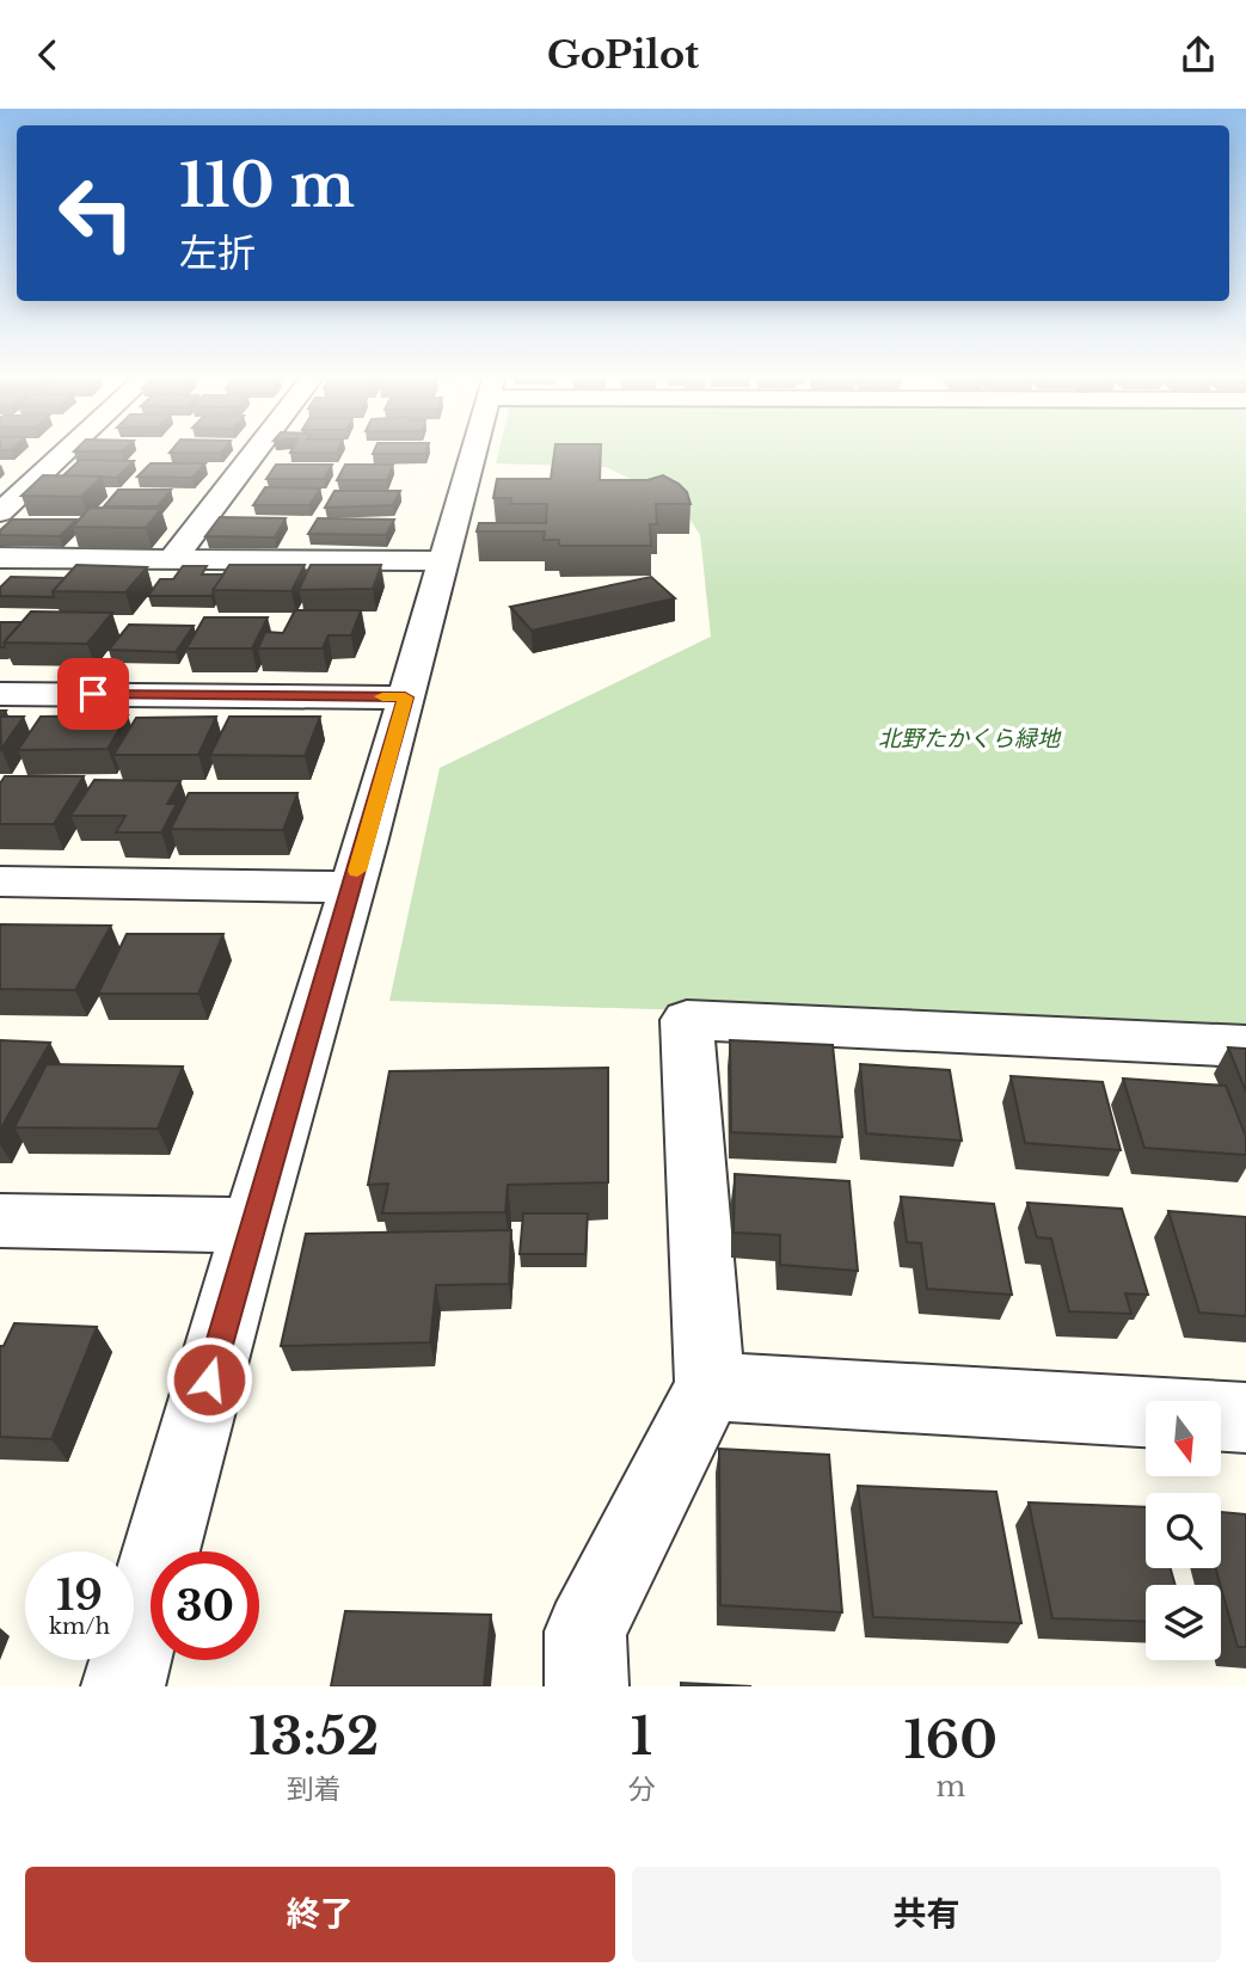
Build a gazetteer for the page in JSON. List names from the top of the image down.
{
  "parks": ["北野たかくら緑地"],
  "north": "bottom",
  "page": {
    "header": "GoPilot",
    "turn": ["110 m", "左折"],
    "speed": "19 km/h",
    "limit": "30",
    "eta": [
      "13:52",
      "到着",
      "1",
      "分",
      "160",
      "m"
    ],
    "buttons": ["終了", "共有"]
  }
}
